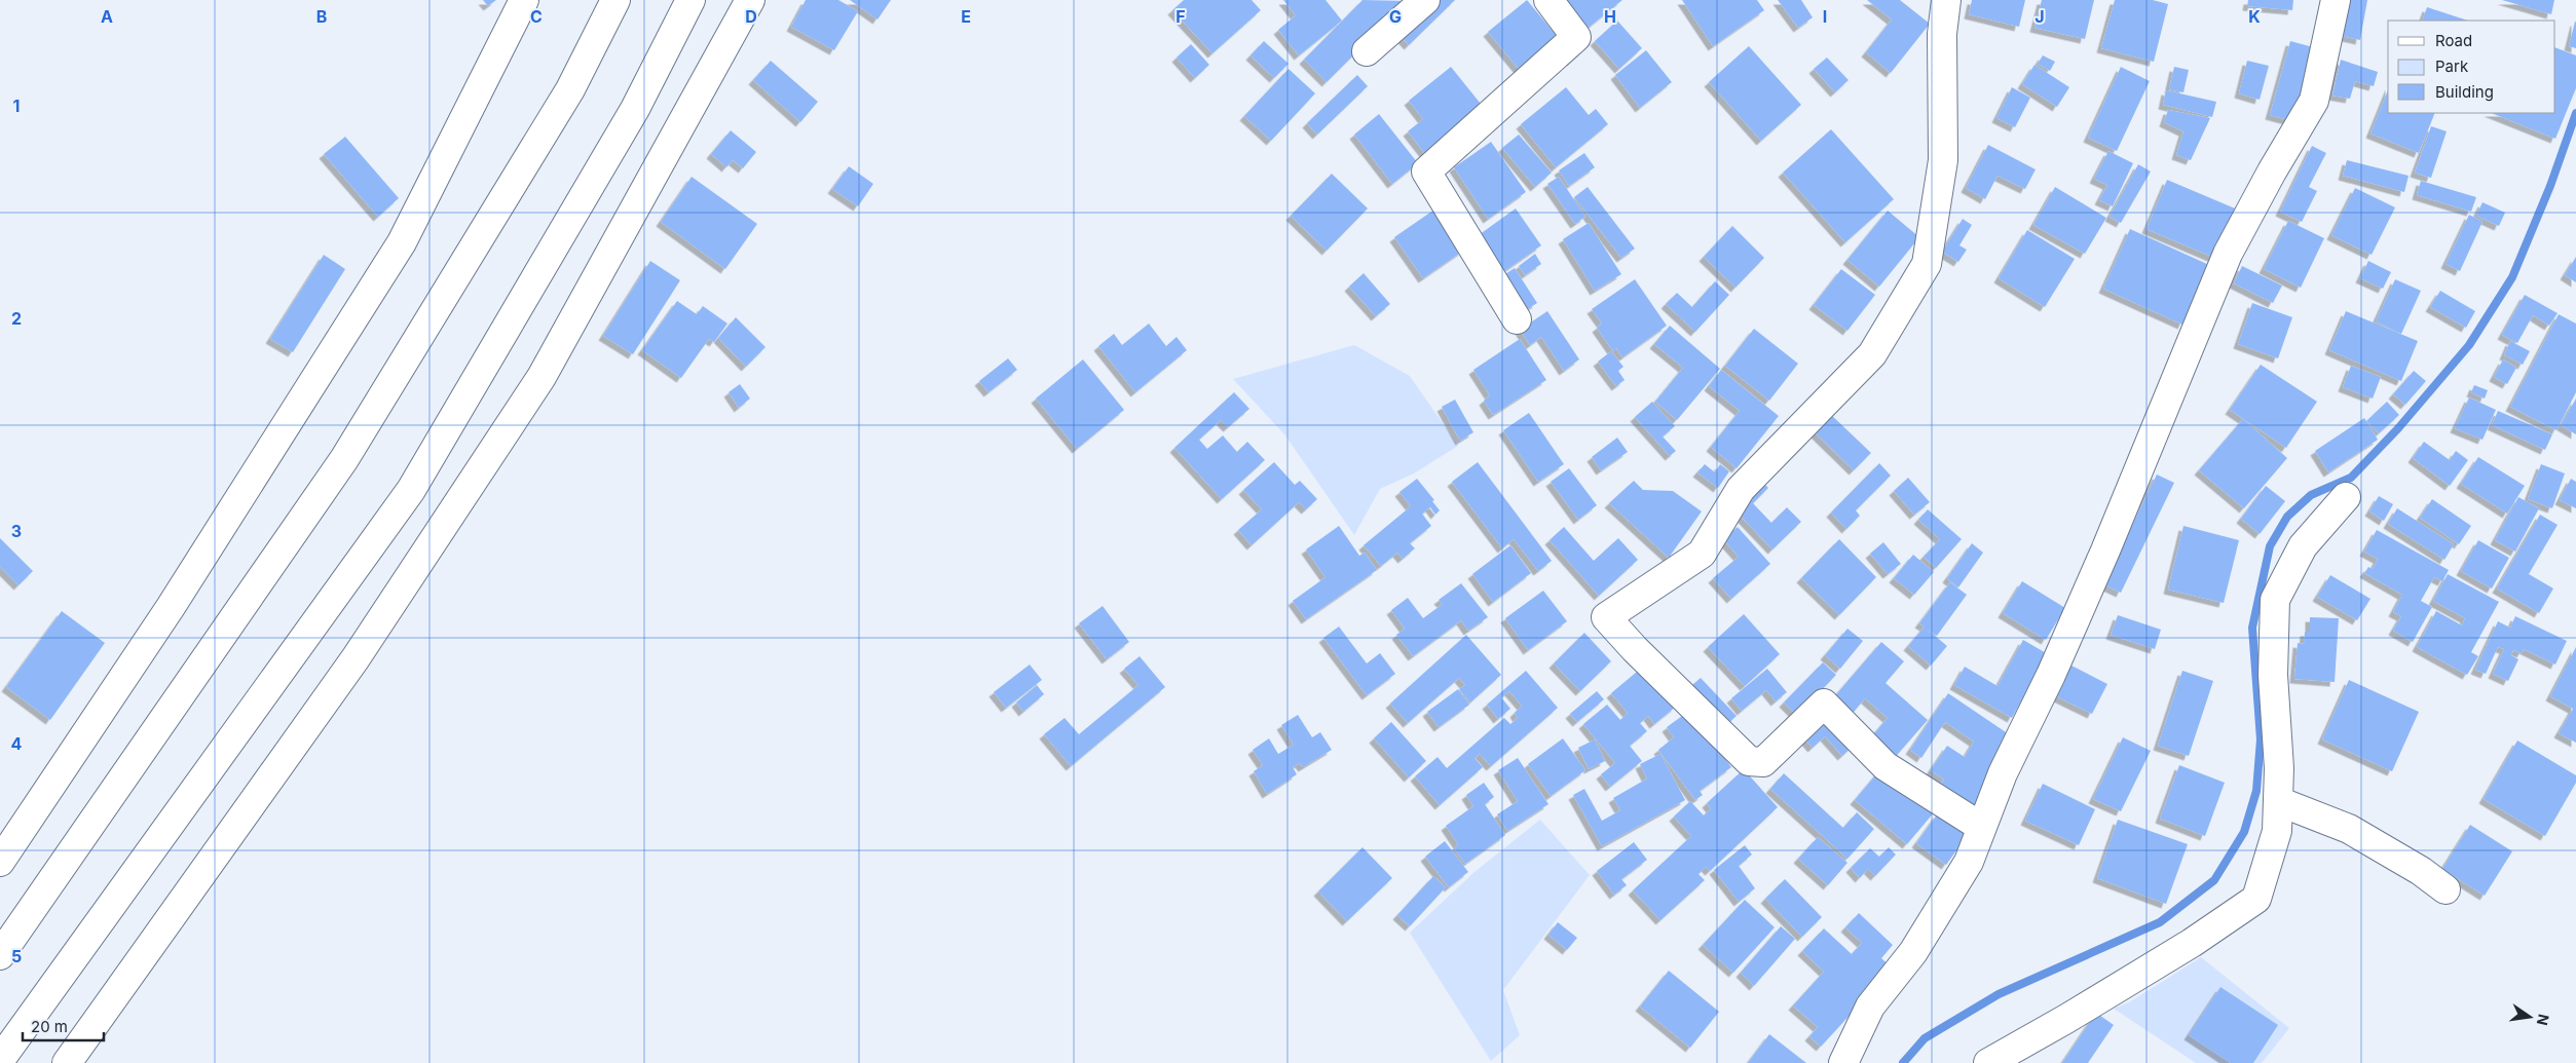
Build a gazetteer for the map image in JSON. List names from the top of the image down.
{
  "legend": ["Road", "Park", "Building"],
  "scale_bar": "20 m",
  "north": "right",
  "grid": {
    "columns": [
      "A",
      "B",
      "C",
      "D",
      "E",
      "F",
      "G",
      "H",
      "I",
      "J",
      "K"
    ],
    "rows": [
      "1",
      "2",
      "3",
      "4",
      "5"
    ]
  }
}
